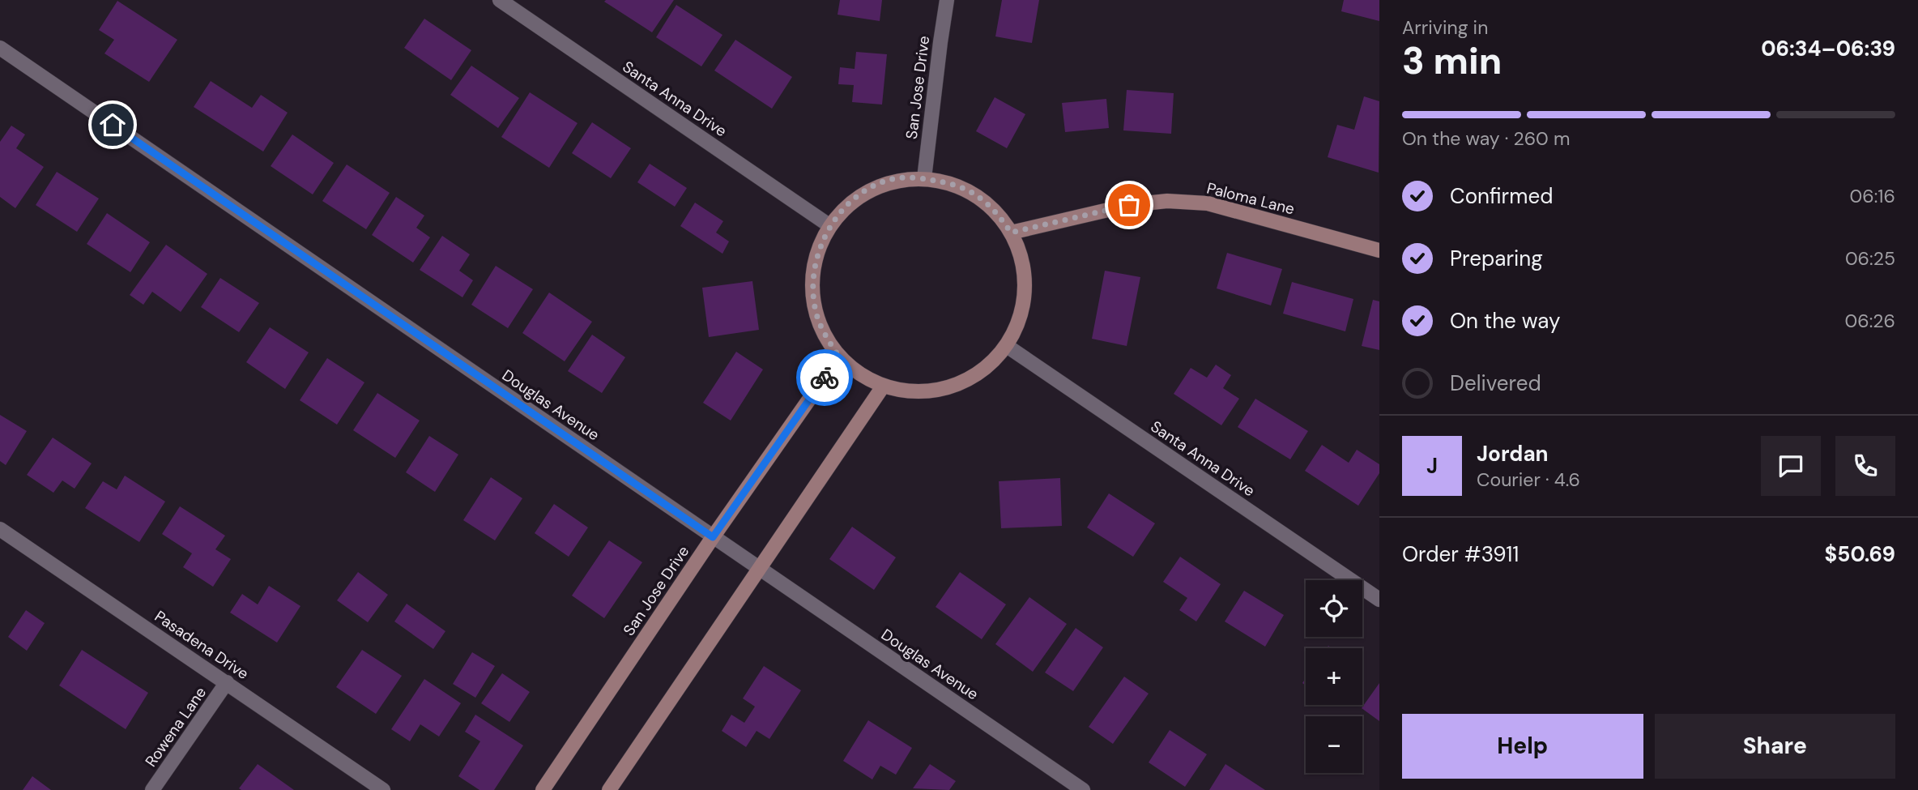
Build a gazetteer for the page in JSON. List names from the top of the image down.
{
  "streets": {
    "street": [
      "San Jose Drive",
      "Santa Anna Drive",
      "Paloma Lane",
      "Douglas Avenue",
      "Pasadena Drive",
      "Rowena Lane"
    ]
  },
  "crossings": [
    ["San Jose Drive", "Douglas Avenue"],
    ["Pasadena Drive", "Rowena Lane"]
  ],
  "page": {
    "heading": ["3 min", "Arriving in", "06:34–06:39"],
    "panel": [
      "Jordan",
      "Courier · 4.6",
      "Order #3911",
      "$50.69"
    ],
    "bar": "On the way · 260 m",
    "list": [
      ["Confirmed", "06:16"],
      ["Preparing", "06:25"],
      ["On the way", "06:26"],
      "Delivered"
    ],
    "round": "J",
    "map_buttons": ["+", "−"],
    "buttons": ["Help", "Share"]
  }
}
